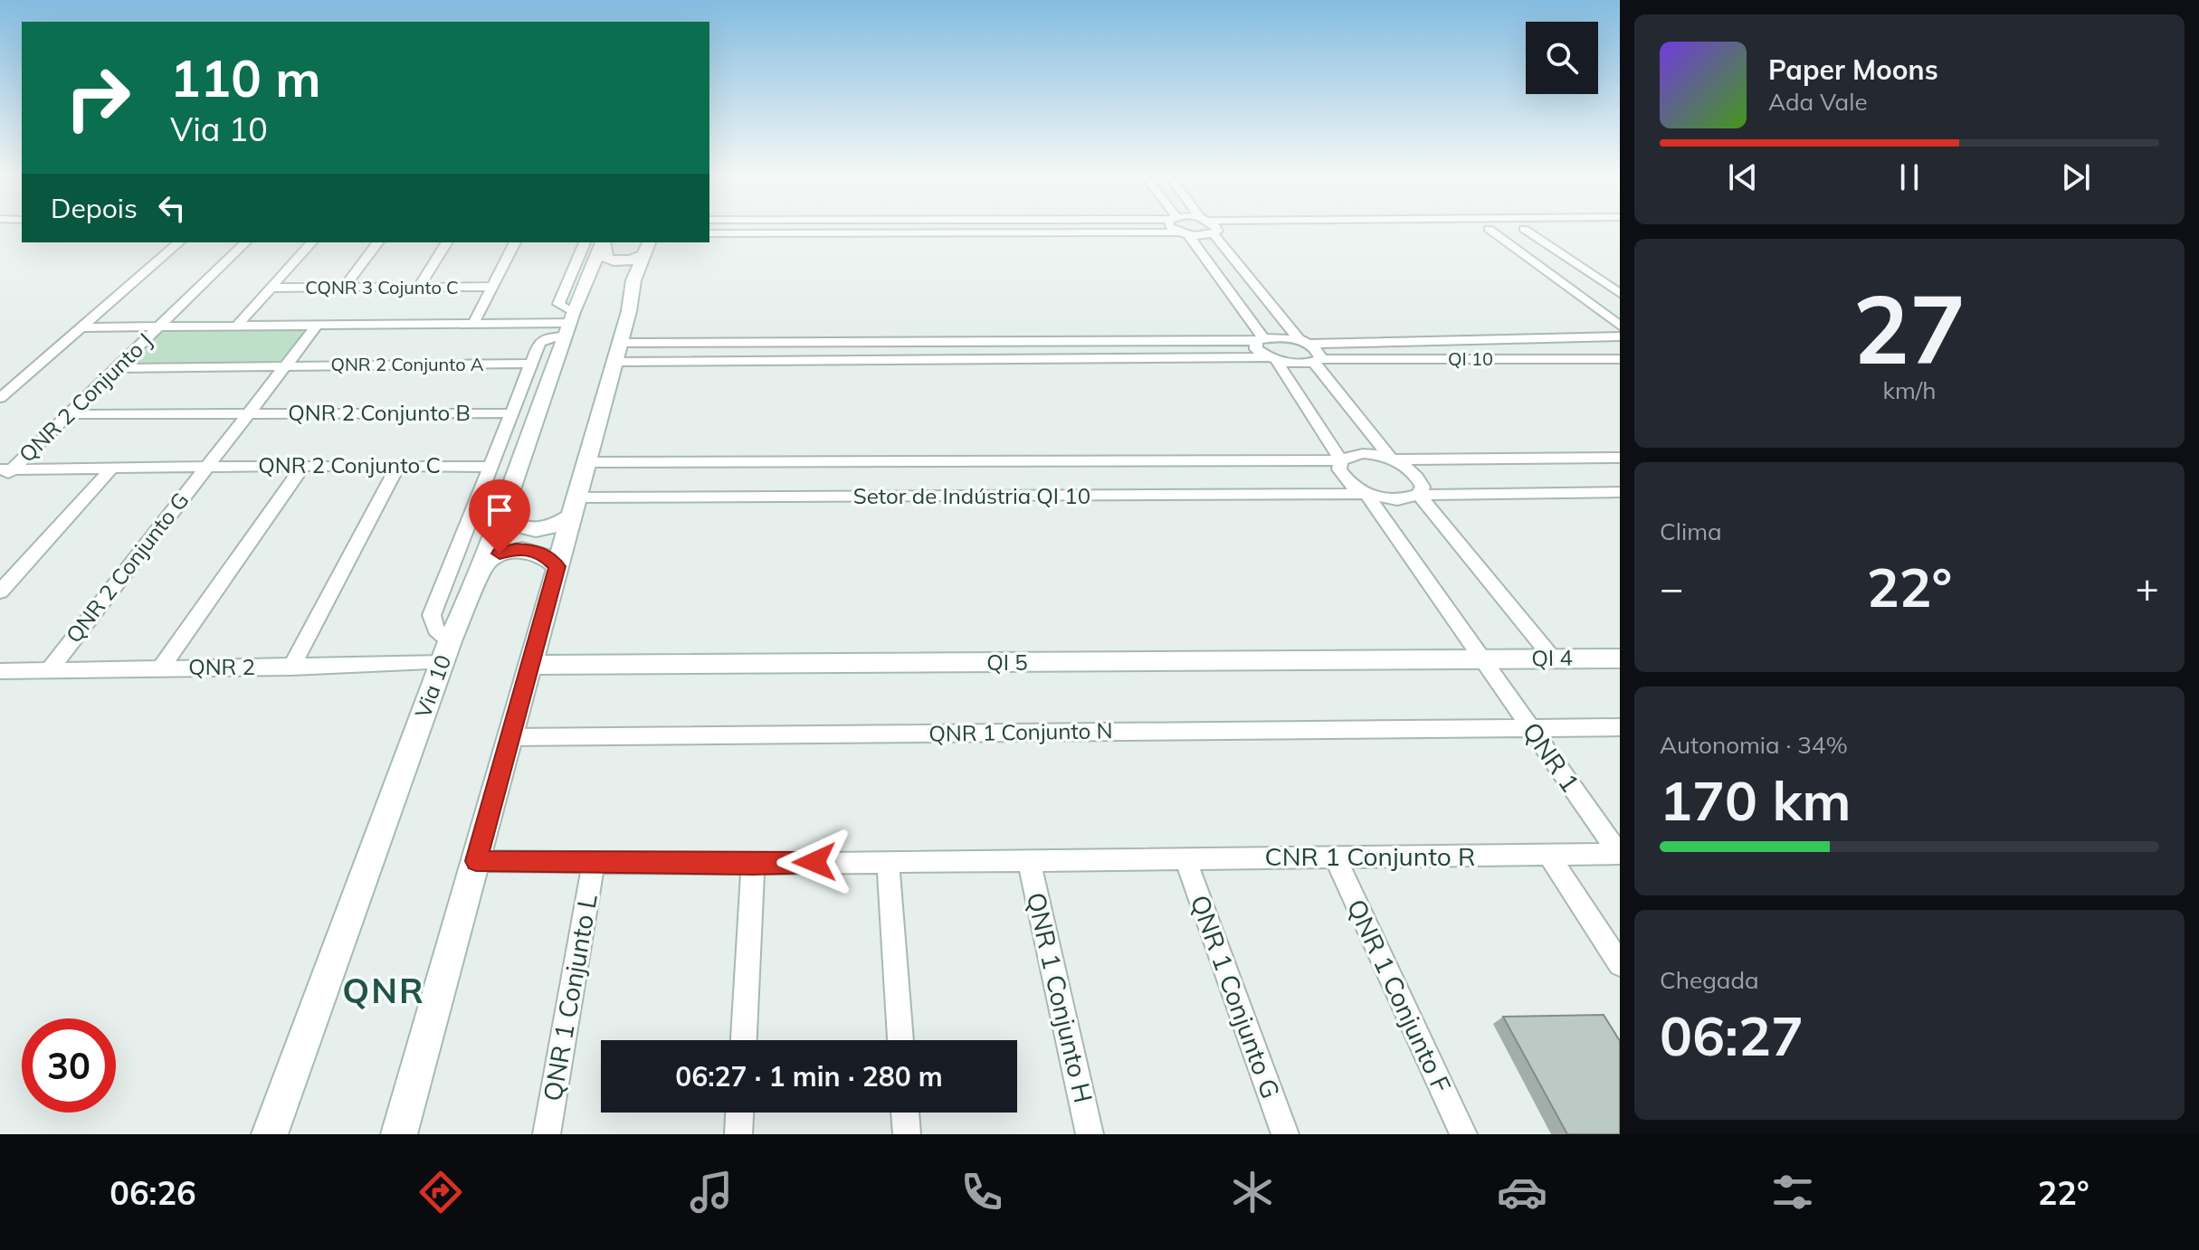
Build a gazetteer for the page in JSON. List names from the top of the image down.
{
  "streets": {
    "main road": ["QI 4", "QI 5", "Via 10"],
    "street": [
      "CQNR 3 Cojunto C",
      "QI 10",
      "QNR 2 Conjunto A",
      "QNR 2 Conjunto J",
      "QNR 2 Conjunto B",
      "QNR 2 Conjunto C",
      "Setor de Indústria QI 10",
      "QNR 2 Conjunto G",
      "QNR 2",
      "QNR 1 Conjunto N",
      "QNR 1",
      "CNR 1 Conjunto R",
      "QNR 1 Conjunto F",
      "QNR 1 Conjunto G",
      "QNR 1 Conjunto L",
      "QNR 1 Conjunto H"
    ]
  },
  "crossings": [
    ["QI 10", "QNR 1"],
    ["QNR 2 Conjunto J", "QNR 2 Conjunto B"],
    ["QNR 2 Conjunto C", "QNR 2 Conjunto G"],
    ["Setor de Indústria QI 10", "QNR 1"],
    ["QNR 2 Conjunto G", "QNR 2"],
    ["QI 4", "QI 5"],
    ["QI 4", "QNR 1"],
    ["QI 5", "QNR 1"],
    ["QNR 2", "Via 10"],
    ["QNR 1 Conjunto N", "QNR 1"],
    ["QNR 1", "CNR 1 Conjunto R"],
    ["CNR 1 Conjunto R", "QNR 1 Conjunto F"],
    ["CNR 1 Conjunto R", "QNR 1 Conjunto G"],
    ["CNR 1 Conjunto R", "QNR 1 Conjunto L"],
    ["CNR 1 Conjunto R", "QNR 1 Conjunto H"]
  ],
  "districts": ["QNR"],
  "page": {
    "turn": ["110 m", "Via 10"],
    "song": ["Paper Moons", "Ada Vale"],
    "then": "Depois",
    "tile": [
      ["27", "km/h"],
      "Clima",
      ["Autonomia · 34%", "170 km"],
      ["Chegada", "06:27"]
    ],
    "heat": ["−", "22°", "+"],
    "limit": "30",
    "trip": "06:27 · 1 min · 280 m",
    "tabs": ["06:26", "22°"]
  }
}
